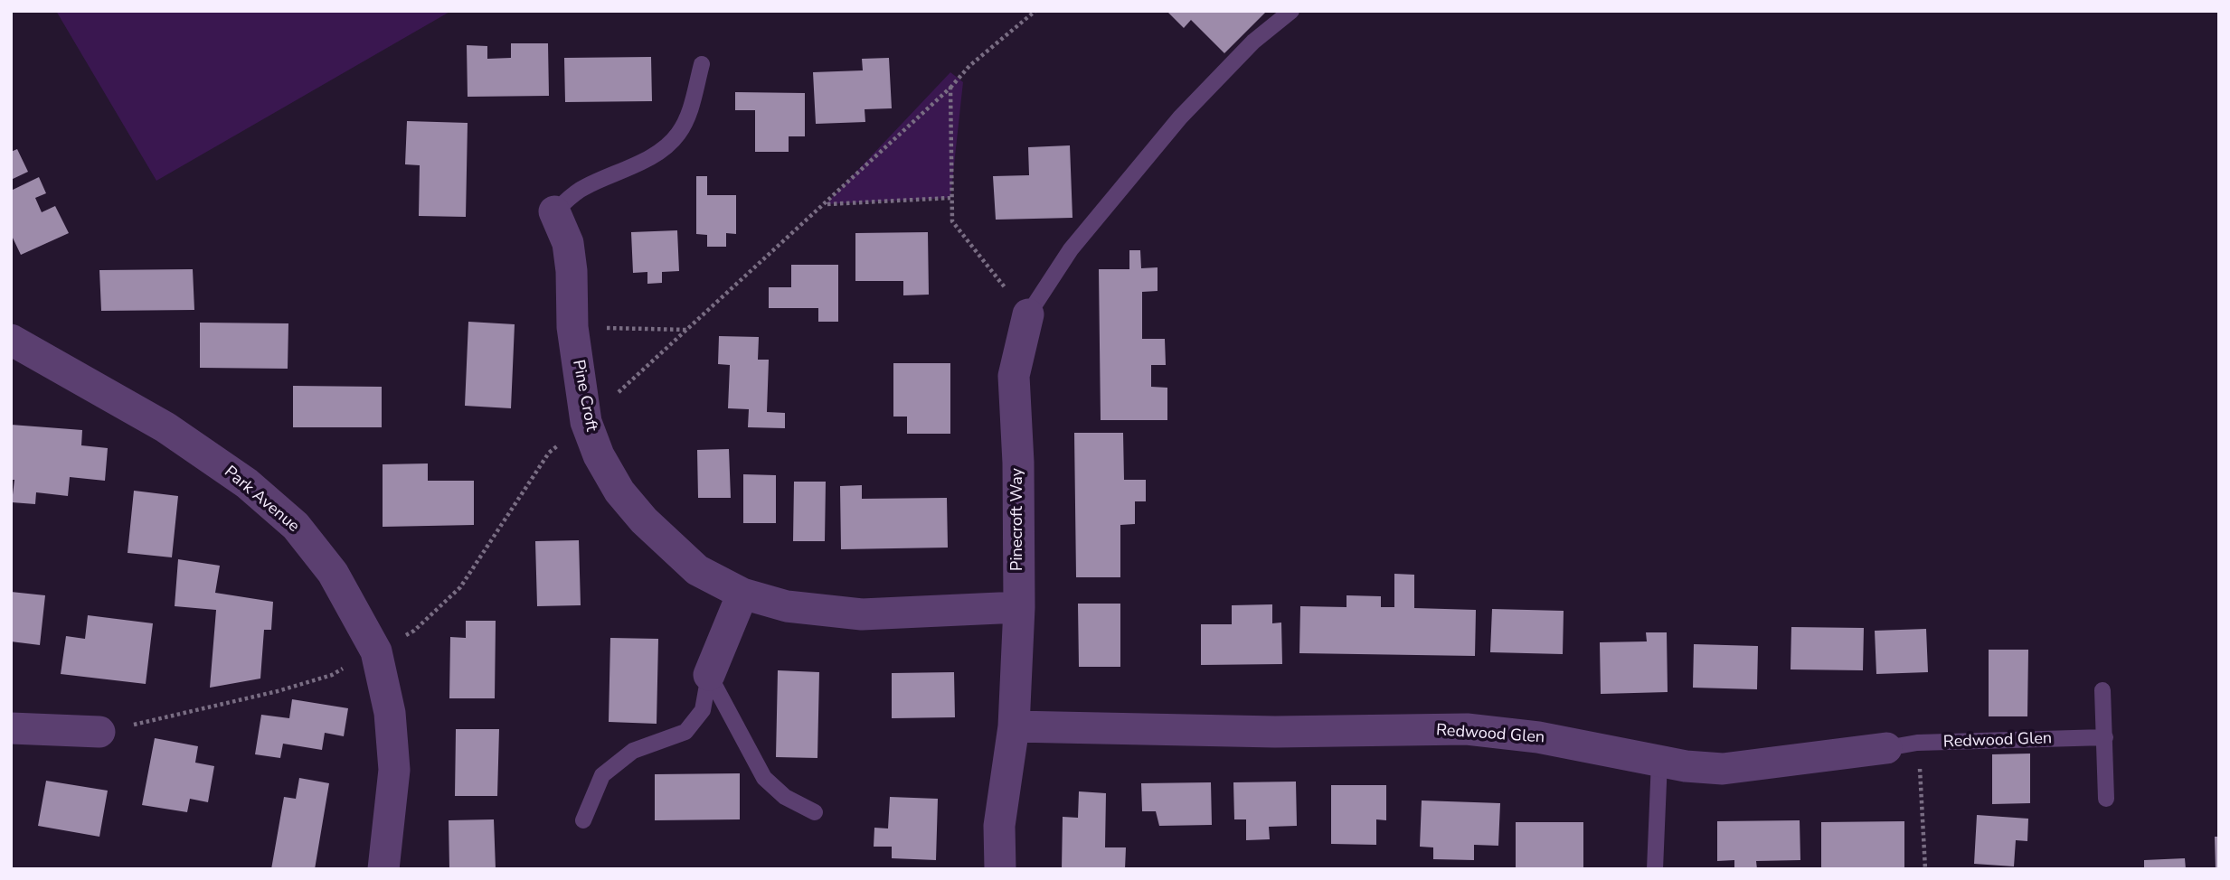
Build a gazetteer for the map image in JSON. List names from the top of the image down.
{
  "streets": {
    "street": [
      "Pine Croft",
      "Park Avenue",
      "Pinecroft Way",
      "Redwood Glen"
    ]
  },
  "crossings": [
    ["Pine Croft", "Pinecroft Way"],
    ["Pinecroft Way", "Redwood Glen"]
  ]
}
